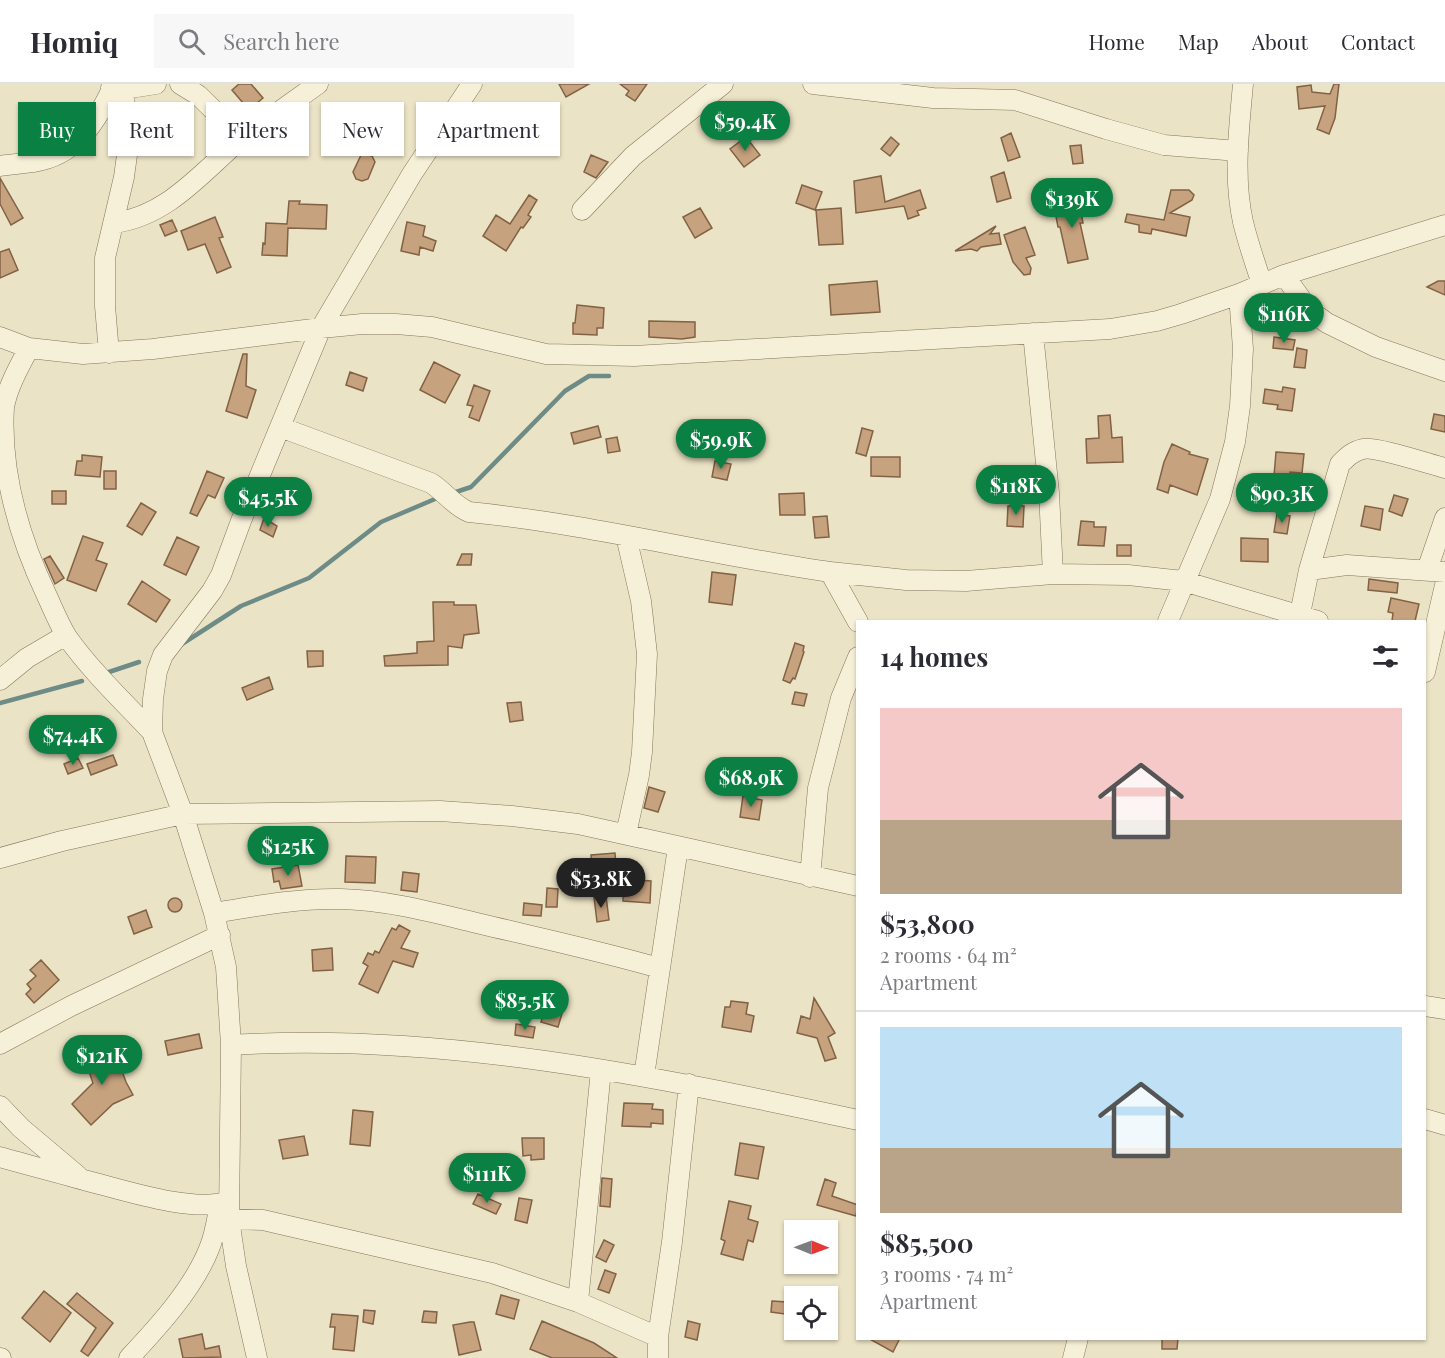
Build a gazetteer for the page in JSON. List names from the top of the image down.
{
  "north": "right",
  "page": {
    "header": "Homiq",
    "search": "Search here",
    "nav": [
      "Home",
      "Map",
      "About",
      "Contact"
    ],
    "price": [
      "$59.4K",
      "$139K",
      "$116K",
      "$59.9K",
      "$118K",
      "$90.3K",
      "$45.5K",
      "$74.4K",
      "$68.9K",
      "$125K",
      "$53.8K",
      "$85.5K",
      "$121K",
      "$111K"
    ],
    "chip": [
      "Buy",
      "Rent",
      "Filters",
      "New",
      "Apartment"
    ],
    "heading": "14 homes",
    "list": [
      {
        "name": "$53,800",
        "note": "2 rooms · 64 m² · Apartment"
      },
      {
        "name": "$85,500",
        "note": "3 rooms · 74 m² · Apartment"
      }
    ]
  }
}
